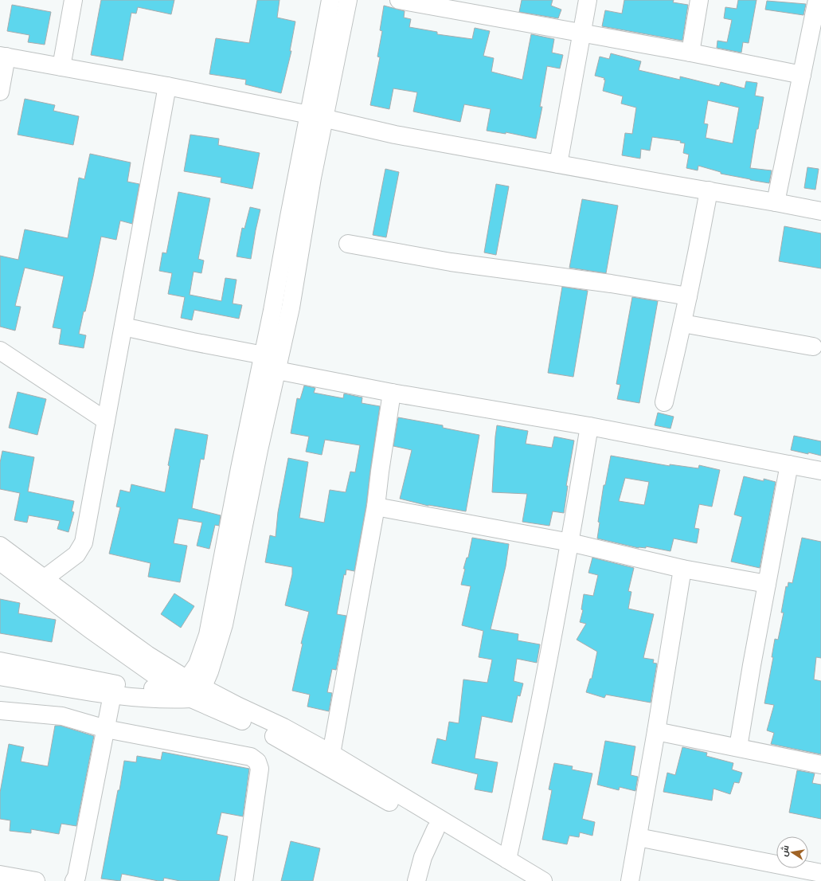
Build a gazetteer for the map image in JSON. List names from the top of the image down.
{
  "north": "left"
}
